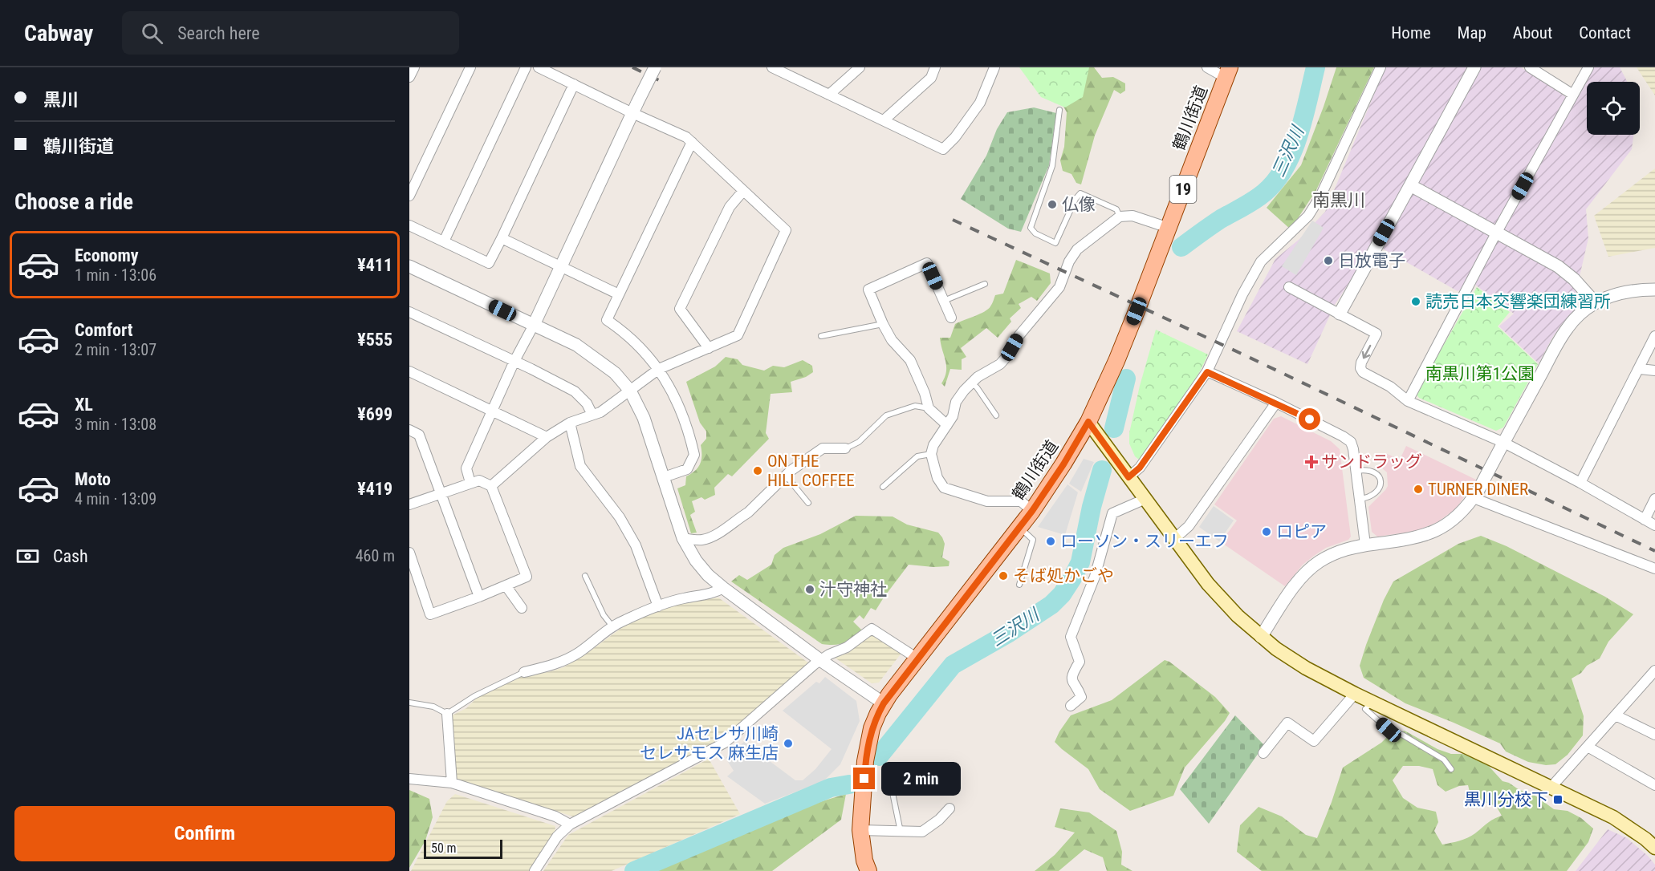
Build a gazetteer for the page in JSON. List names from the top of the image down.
{
  "streets": {
    "main road": ["鶴川街道", "19"]
  },
  "districts": ["南黒川"],
  "water": ["三沢川"],
  "parks": ["南黒川第1公園"],
  "places": {
    "other": [
      "仏像",
      "日放電子",
      "読売日本交響楽団練習所",
      "ON THE HILL COFFEE",
      "TURNER DINER",
      "ロピア",
      "ローソン・スリーエフ",
      "そば処かごや",
      "汁守神社",
      "JAセレサ川崎 セレサモス 麻生店"
    ],
    "health": ["サンドラッグ"],
    "transit": ["黒川分校下"]
  },
  "scale_bar": "50 m",
  "page": {
    "header": "Cabway",
    "search": "Search here",
    "nav": [
      "Home",
      "Map",
      "About",
      "Contact"
    ],
    "banner": ["黒川", "鶴川街道"],
    "heading": "Choose a ride",
    "list": [
      {
        "name": "Economy",
        "note": "1 min · 13:06",
        "value": "¥411"
      },
      {
        "name": "Comfort",
        "note": "2 min · 13:07",
        "value": "¥555"
      },
      {
        "name": "XL",
        "note": "3 min · 13:08",
        "value": "¥699"
      },
      {
        "name": "Moto",
        "note": "4 min · 13:09",
        "value": "¥419"
      }
    ],
    "pay": ["Cash", "460 m"],
    "bubble": "2 min",
    "buttons": "Confirm",
    "scale": "50 m"
  }
}
